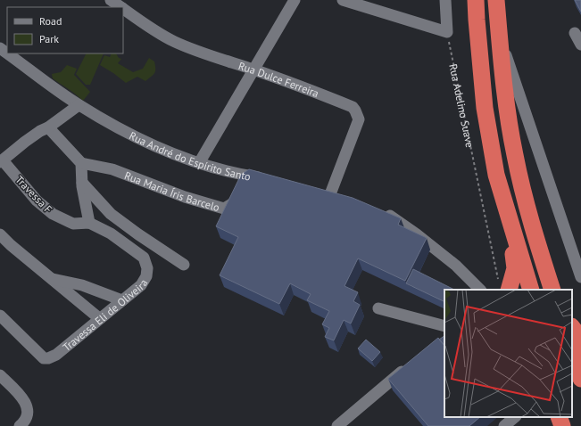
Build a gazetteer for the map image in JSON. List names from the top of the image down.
{
  "streets": {
    "street": [
      "Rua Dulce Ferreira",
      "Rua André do Espírito Santo",
      "Rua Maria Íris Barcelo",
      "Travessa F",
      "Travessa Eli de Oliveira"
    ],
    "path": ["Rua Adelino Suave"]
  },
  "crossings": [
    ["Rua André do Espírito Santo", "Rua Maria Íris Barcelo"],
    ["Travessa F", "Travessa Eli de Oliveira"]
  ],
  "legend": ["Road", "Park"]
}
